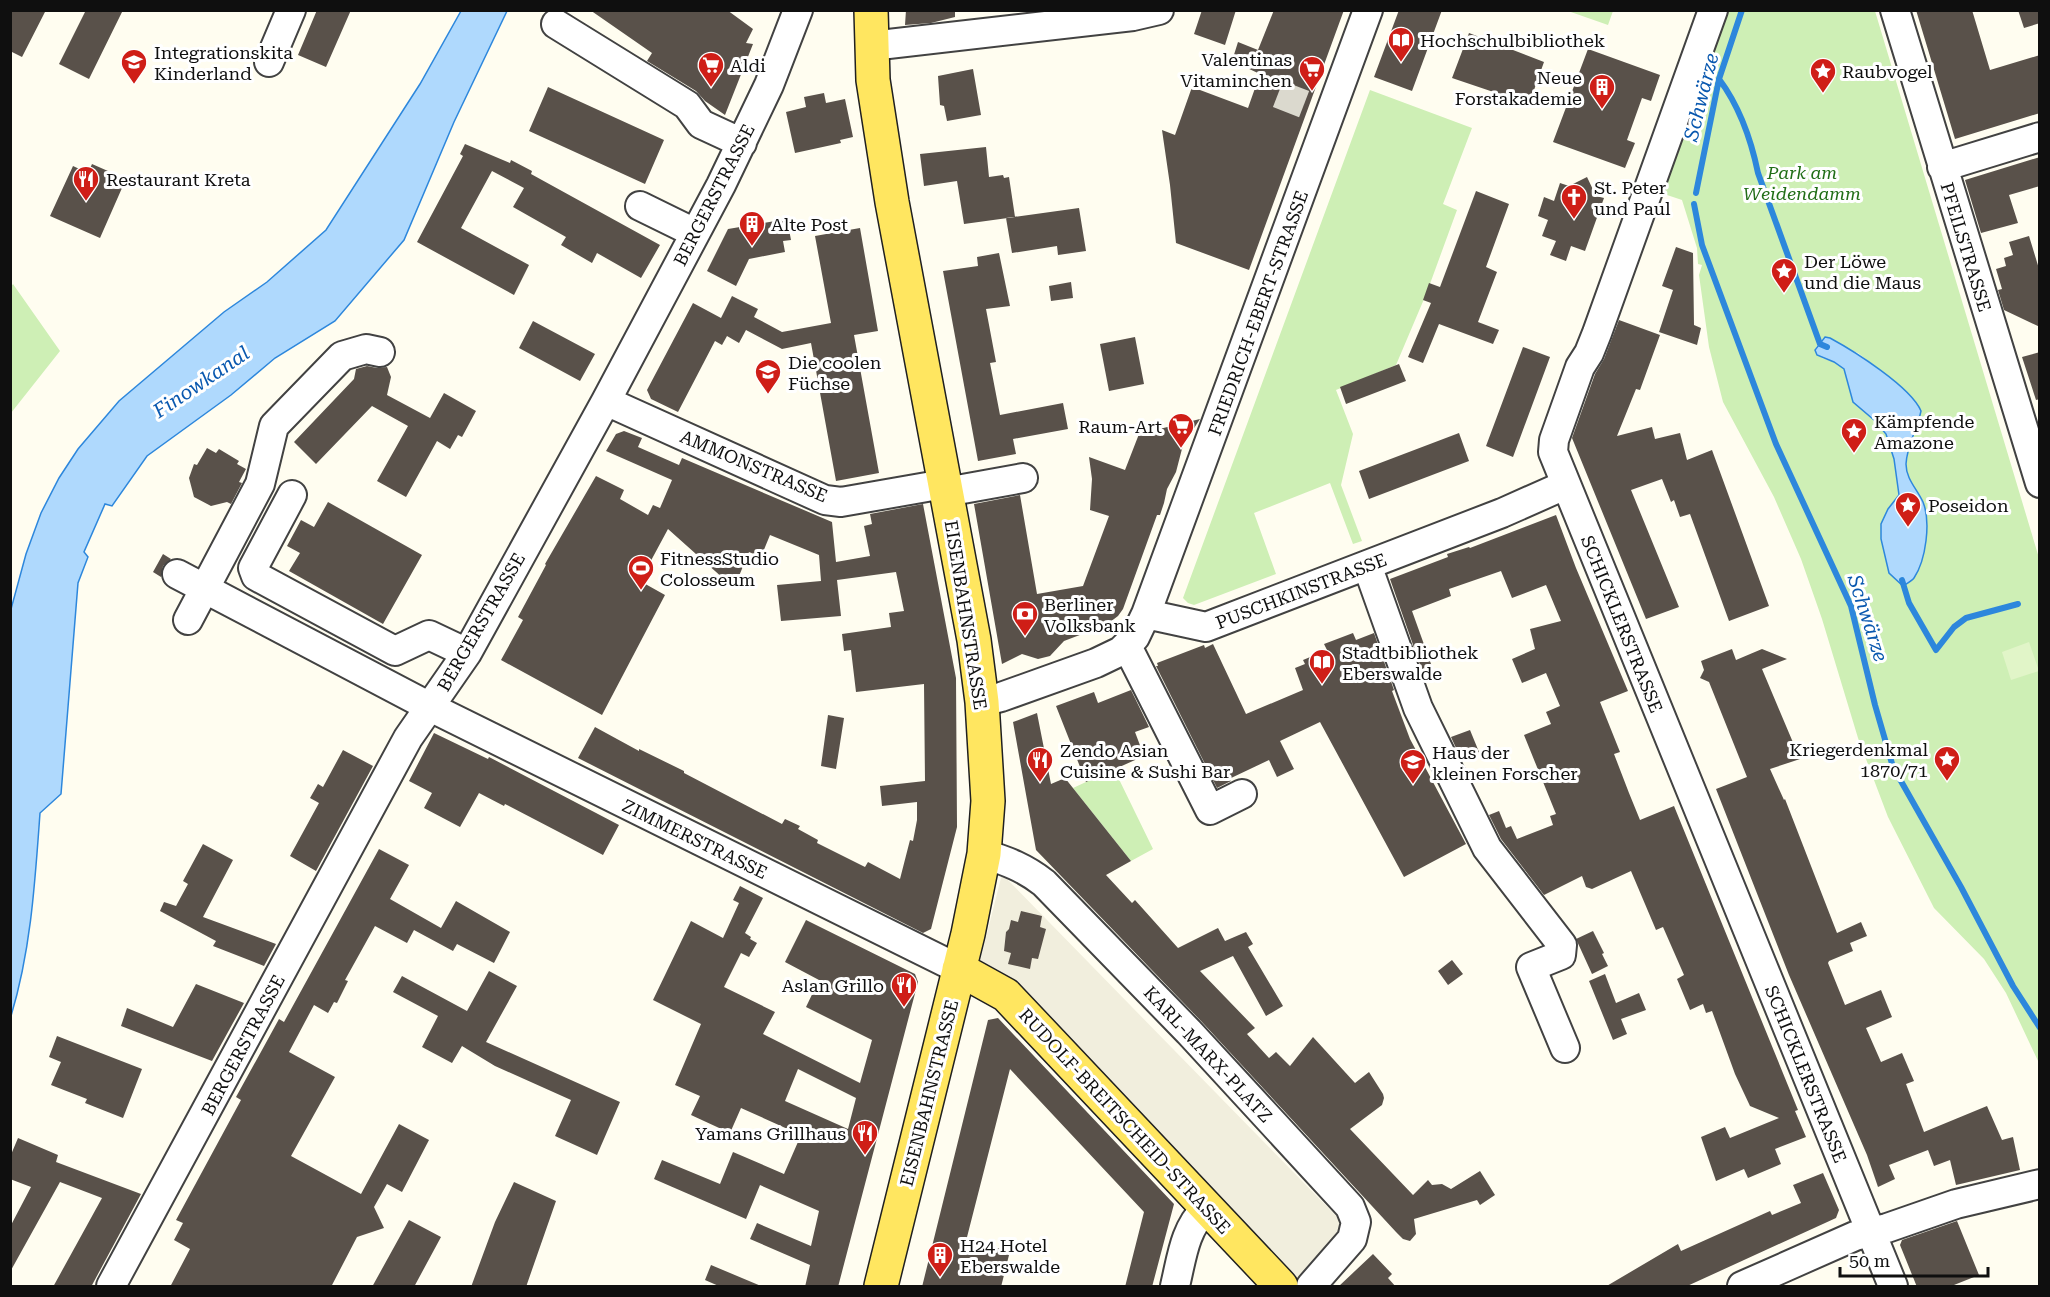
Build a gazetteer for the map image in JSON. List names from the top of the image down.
{
  "streets": {
    "main road": ["EISENBAHNSTRASSE", "RUDOLF-BREITSCHEID-STRASSE"],
    "street": [
      "BERGERSTRASSE",
      "PFEILSTRASSE",
      "FRIEDRICH-EBERT-STRASSE",
      "AMMONSTRASSE",
      "PUSCHKINSTRASSE",
      "SCHICKLERSTRASSE",
      "ZIMMERSTRASSE",
      "KARL-MARX-PLATZ"
    ]
  },
  "crossings": [
    ["BERGERSTRASSE", "AMMONSTRASSE"],
    ["BERGERSTRASSE", "ZIMMERSTRASSE"],
    ["FRIEDRICH-EBERT-STRASSE", "PUSCHKINSTRASSE"],
    ["AMMONSTRASSE", "EISENBAHNSTRASSE"],
    ["PUSCHKINSTRASSE", "SCHICKLERSTRASSE"],
    ["EISENBAHNSTRASSE", "ZIMMERSTRASSE"],
    ["EISENBAHNSTRASSE", "KARL-MARX-PLATZ"],
    ["EISENBAHNSTRASSE", "RUDOLF-BREITSCHEID-STRASSE"],
    ["ZIMMERSTRASSE", "RUDOLF-BREITSCHEID-STRASSE"]
  ],
  "water": ["Schwärze", "Finowkanal"],
  "parks": ["Park am Weidendamm"],
  "places": {
    "library": ["Hochschulbibliothek", "Stadtbibliothek Eberswalde"],
    "school or university": ["Integrationskita Kinderland", "Die coolen Füchse", "Haus der kleinen Forscher"],
    "supermarket": ["Aldi", "Valentinas Vitaminchen", "Raum-Art"],
    "place": [
      "Raubvogel",
      "Der Löwe und die Maus",
      "Kämpfende Amazone",
      "Poseidon",
      "Kriegerdenkmal 1870/71"
    ],
    "building": ["Neue Forstakademie", "Alte Post", "H24 Hotel Eberswalde"],
    "restaurant": [
      "Restaurant Kreta",
      "Zendo Asian Cuisine & Sushi Bar",
      "Aslan Grillo",
      "Yamans Grillhaus"
    ],
    "church": ["St. Peter und Paul"],
    "sports": ["FitnessStudio Colosseum"],
    "bank": ["Berliner Volksbank"]
  },
  "scale_bar": "50 m"
}
